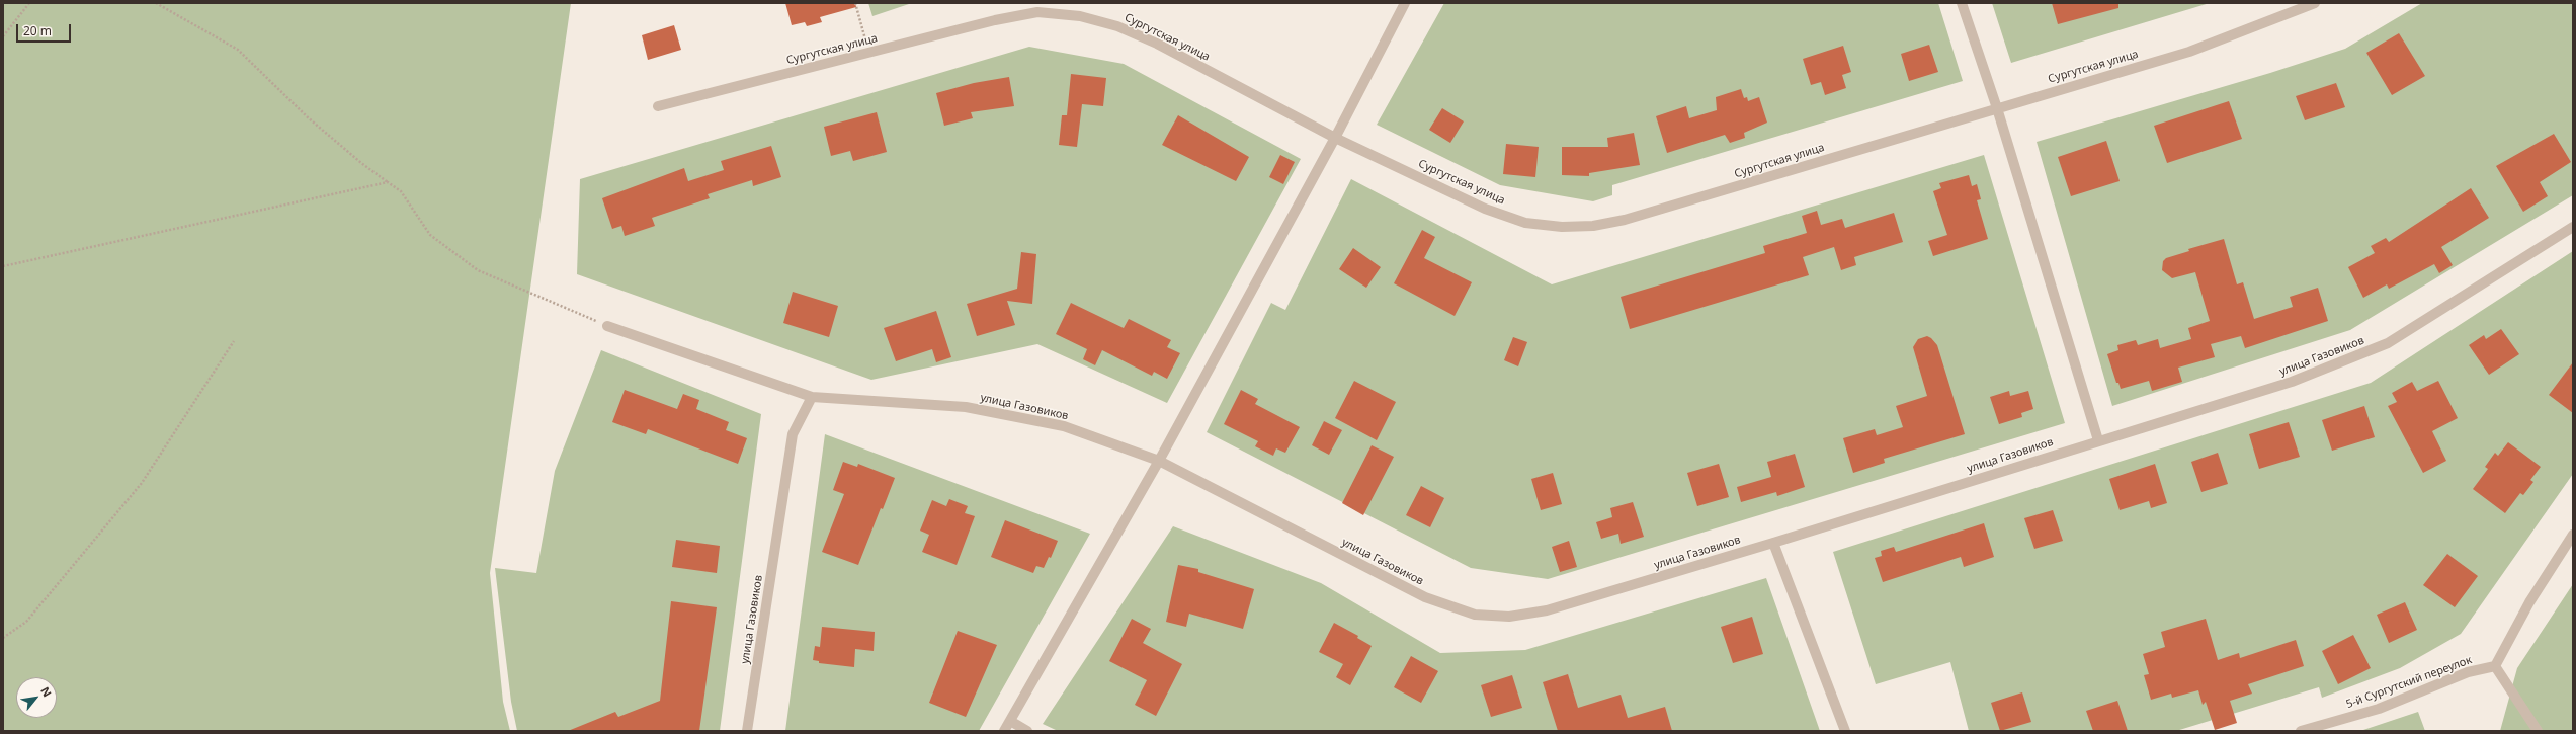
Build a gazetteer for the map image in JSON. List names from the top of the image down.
{
  "streets": {
    "street": ["Сургутская улица", "улица Газовиков", "5-й Сургутский переулок"]
  },
  "scale_bar": "20 m",
  "north": "top right"
}
